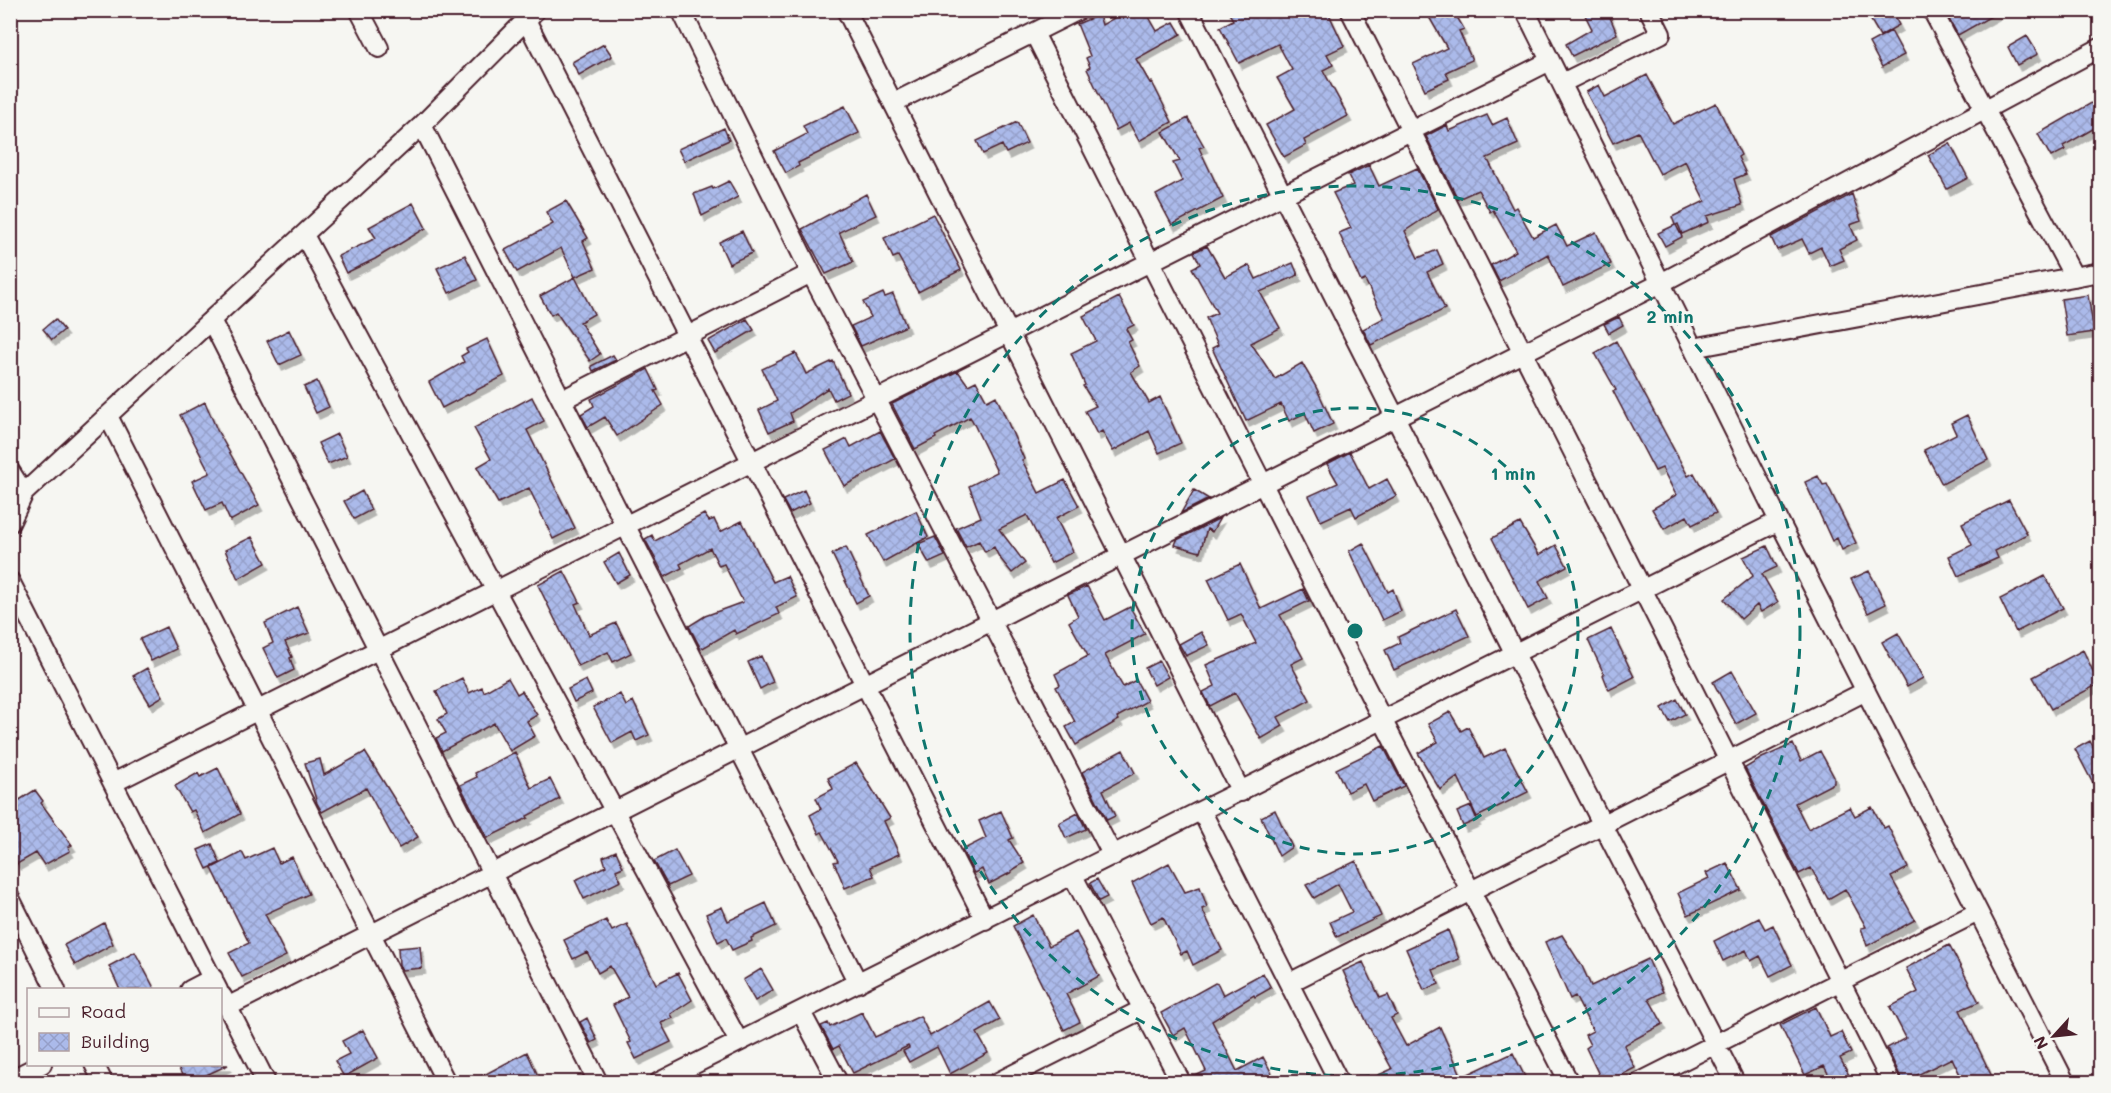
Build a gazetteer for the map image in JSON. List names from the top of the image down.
{
  "legend": ["Road", "Building"],
  "north": "bottom left",
  "rings": ["2 min", "1 min"]
}
